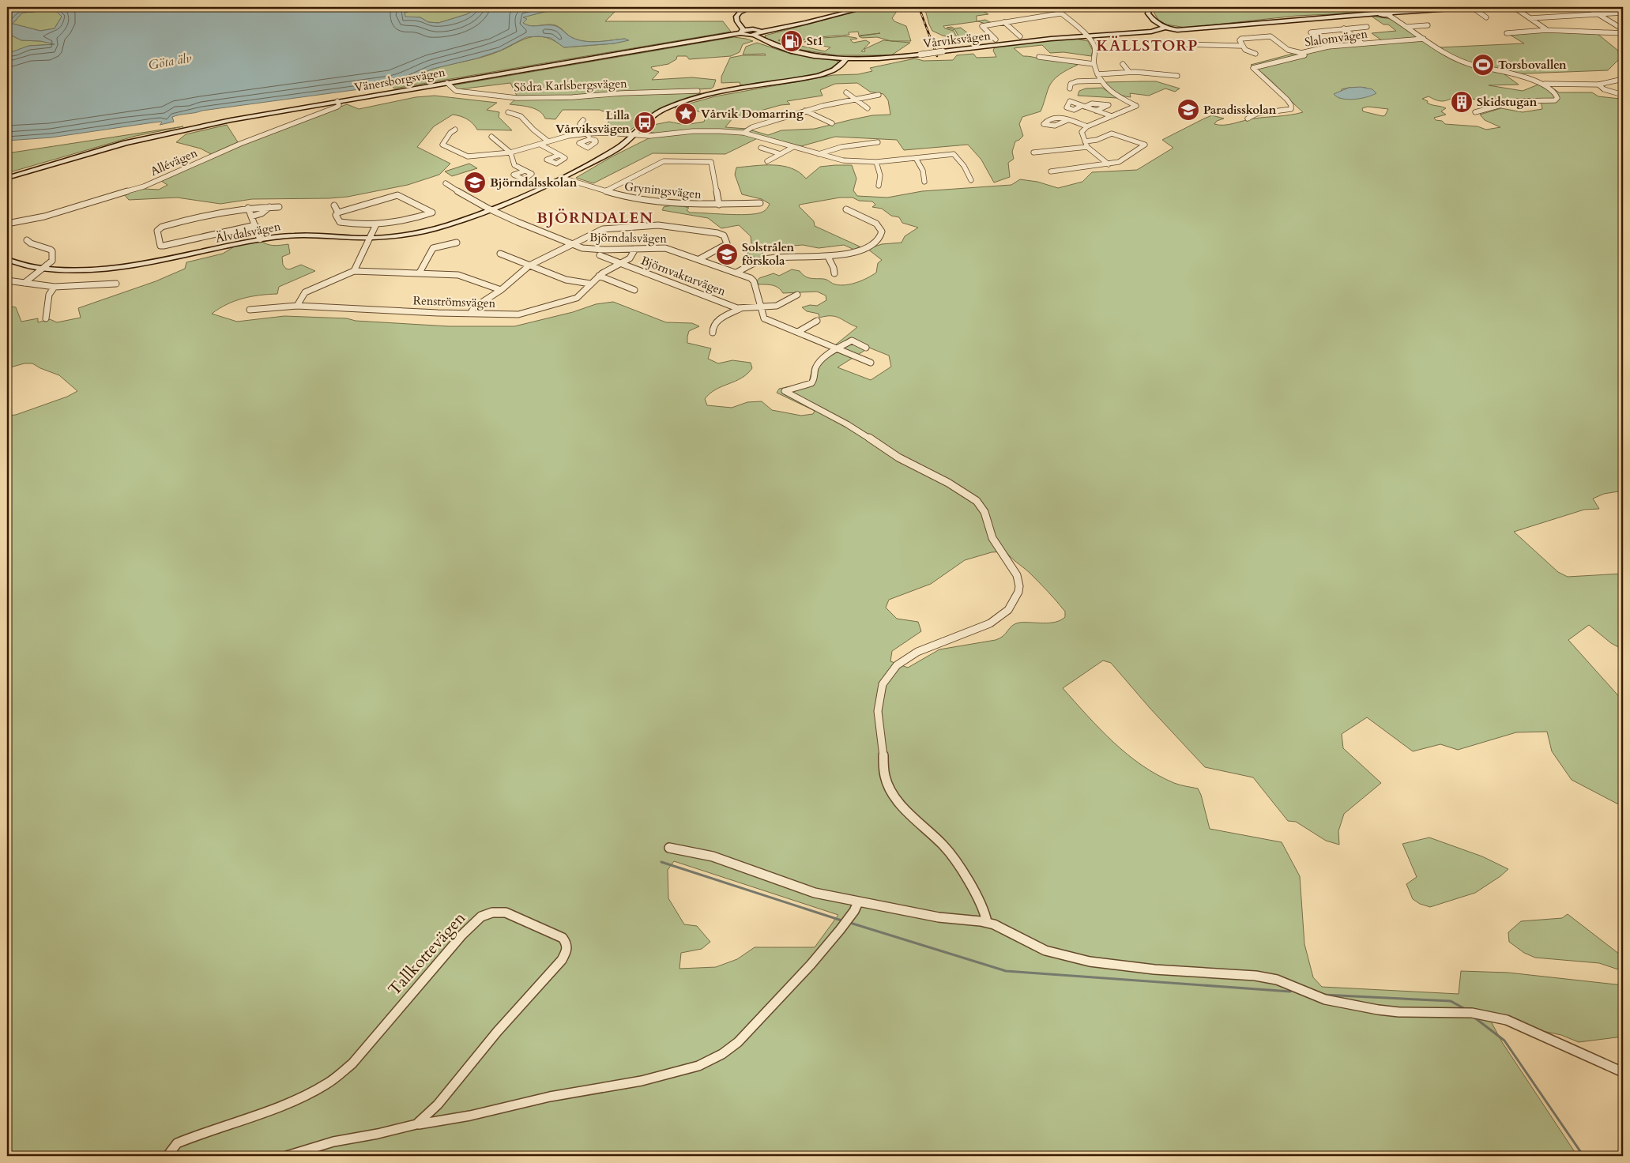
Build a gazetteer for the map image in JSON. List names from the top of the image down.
{
  "streets": {
    "street": [
      "Slalomvägen",
      "Vårviksvägen",
      "Vänersborgsvägen",
      "Södra Karlsbergsvägen",
      "Allévägen",
      "Gryningsvägen",
      "Älvdalsvägen",
      "Björndalsvägen",
      "Björnvaktarvägen",
      "Renströmsvägen",
      "Tallkottevägen"
    ]
  },
  "crossings": [
    ["Vårviksvägen", "Vänersborgsvägen"],
    ["Vänersborgsvägen", "Södra Karlsbergsvägen"],
    ["Vänersborgsvägen", "Allévägen"],
    ["Älvdalsvägen", "Björndalsvägen"],
    ["Björndalsvägen", "Björnvaktarvägen"],
    ["Björndalsvägen", "Renströmsvägen"],
    ["Björnvaktarvägen", "Renströmsvägen"]
  ],
  "districts": ["KÄLLSTORP", "BJÖRNDALEN"],
  "water": ["Göta älv"],
  "places": {
    "fuel station": ["St1"],
    "sports": ["Torsbovallen"],
    "building": ["Skidstugan"],
    "school or university": ["Paradisskolan", "Björndalsskolan", "Solstrålen förskola"],
    "place": ["Vårvik Domarring"],
    "bus stop": ["Lilla Vårviksvägen"]
  }
}
